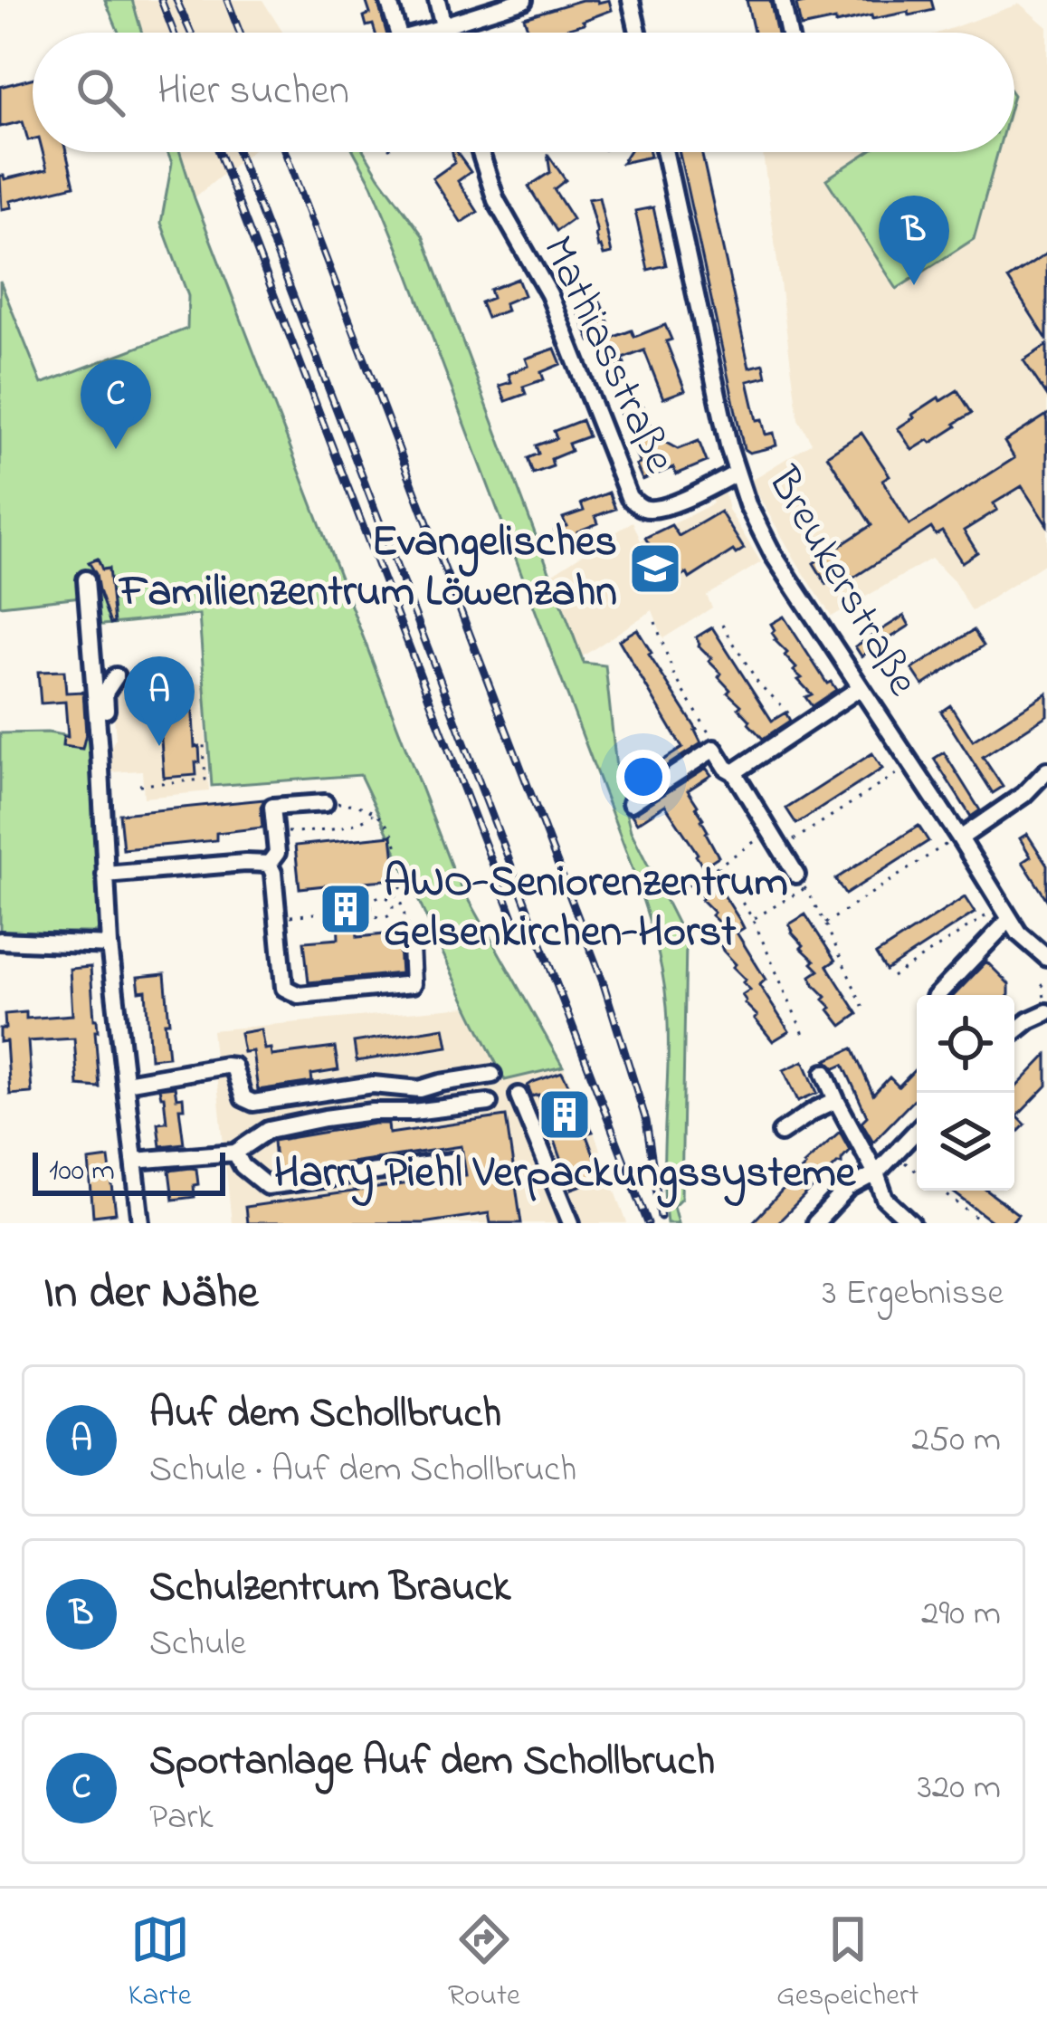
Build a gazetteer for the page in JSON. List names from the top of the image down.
{
  "streets": {
    "street": ["Mathiasstraße", "Breukerstraße"]
  },
  "crossings": [
    ["Mathiasstraße", "Breukerstraße"]
  ],
  "places": {
    "school or university": ["Evangelisches Familienzentrum Löwenzahn"],
    "building": ["AWO-Seniorenzentrum Gelsenkirchen-Horst", "Harry Piehl Verpackungssysteme"]
  },
  "scale_bar": "100 m",
  "page": {
    "search": "Hier suchen",
    "pins": ["B", "C", "A"],
    "scale": "100 m",
    "heading": ["In der Nähe", "3 Ergebnisse"],
    "list": [
      {
        "mark": "A",
        "name": "Auf dem Schollbruch",
        "note": "Schule · Auf dem Schollbruch",
        "value": "250 m"
      },
      {
        "mark": "B",
        "name": "Schulzentrum Brauck",
        "note": "Schule",
        "value": "290 m"
      },
      {
        "mark": "C",
        "name": "Sportanlage Auf dem Schollbruch",
        "note": "Park",
        "value": "320 m"
      }
    ],
    "nav": ["Karte", "Route", "Gespeichert"]
  }
}
